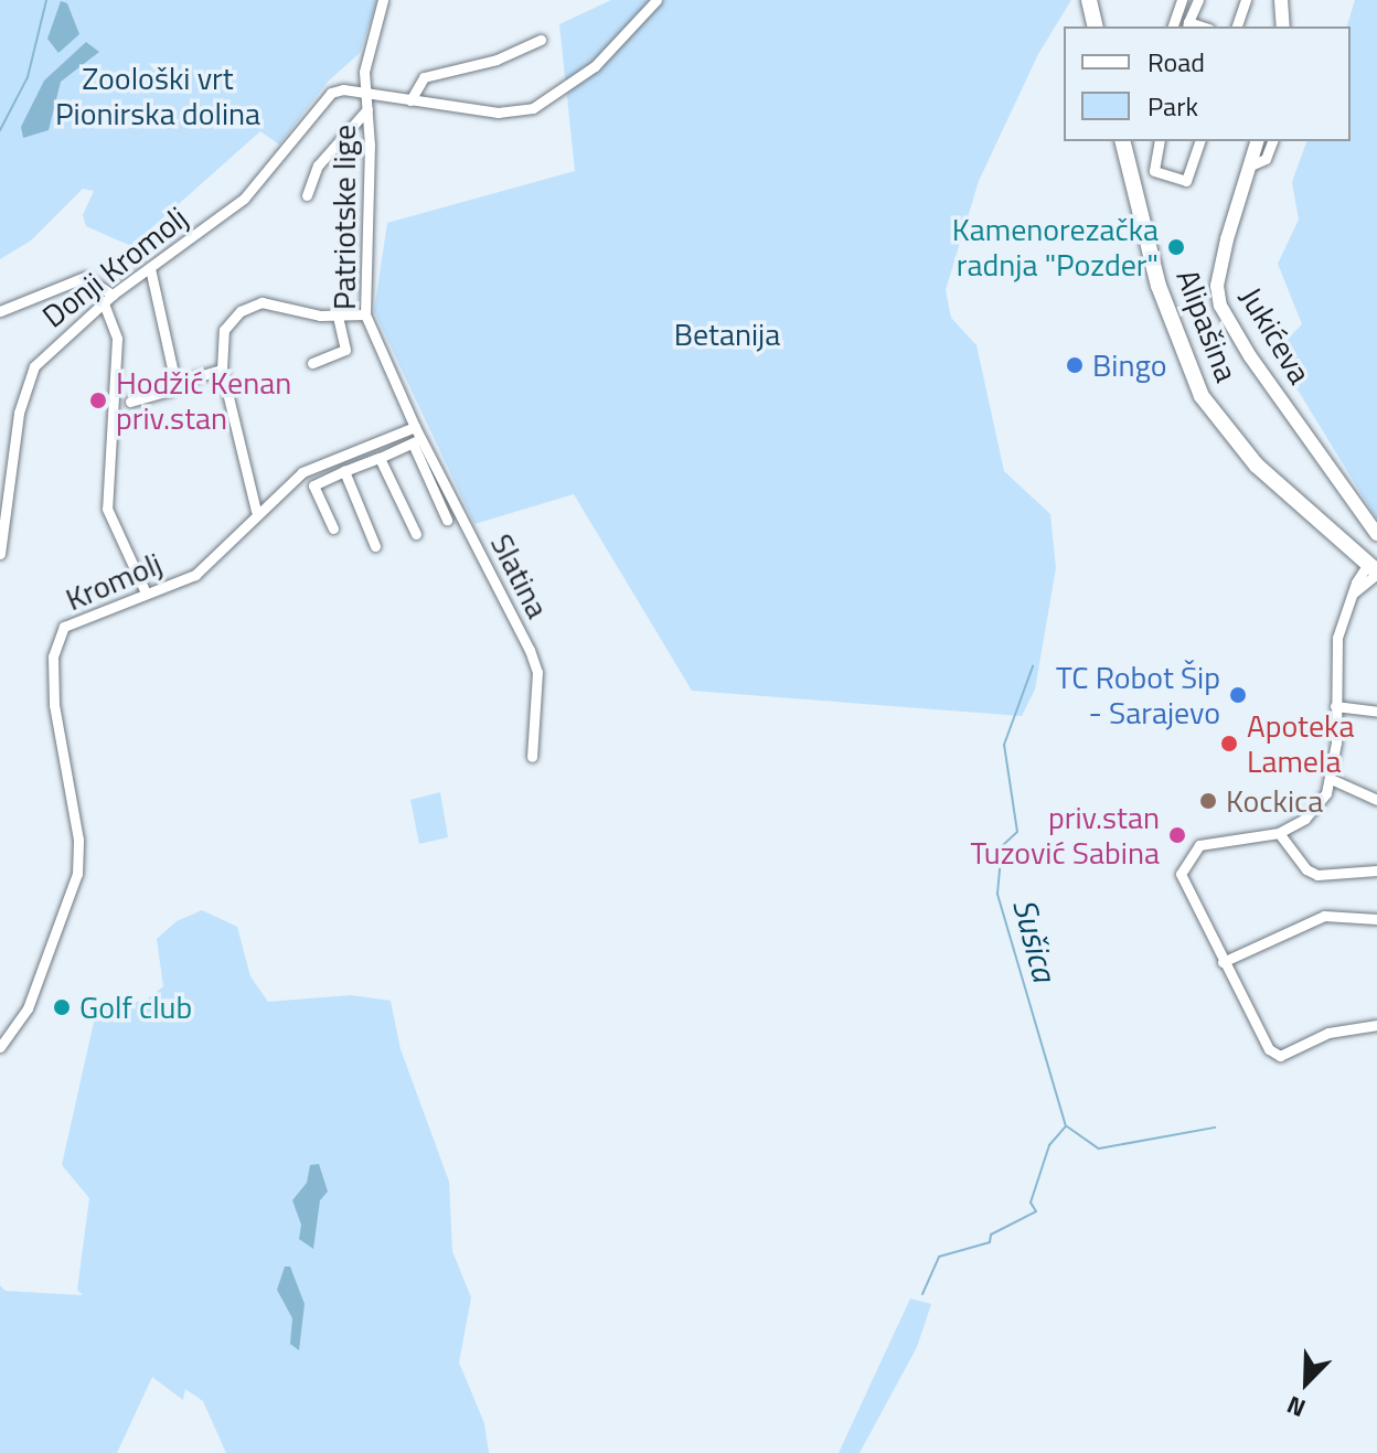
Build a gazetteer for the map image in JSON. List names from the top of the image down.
{
  "streets": {
    "main road": ["Alipašina"],
    "street": [
      "Patriotske lige",
      "Donji Kromolj",
      "Jukićeva",
      "Slatina",
      "Kromolj"
    ]
  },
  "crossings": [
    ["Patriotske lige", "Donji Kromolj"],
    ["Patriotske lige", "Slatina"],
    ["Patriotske lige", "Kromolj"],
    ["Slatina", "Kromolj"]
  ],
  "water": ["Sušica"],
  "parks": ["Zoološki vrt Pionirska dolina", "Betanija"],
  "places": [
    "Kamenorezačka radnja \"Pozder\"",
    "Bingo",
    "Hodžić Kenan priv.stan",
    "TC Robot Šip - Sarajevo",
    "Apoteka Lamela",
    "Kockica",
    "priv.stan Tuzović Sabina",
    "Golf club"
  ],
  "legend": ["Road", "Park"],
  "north": "bottom left"
}
